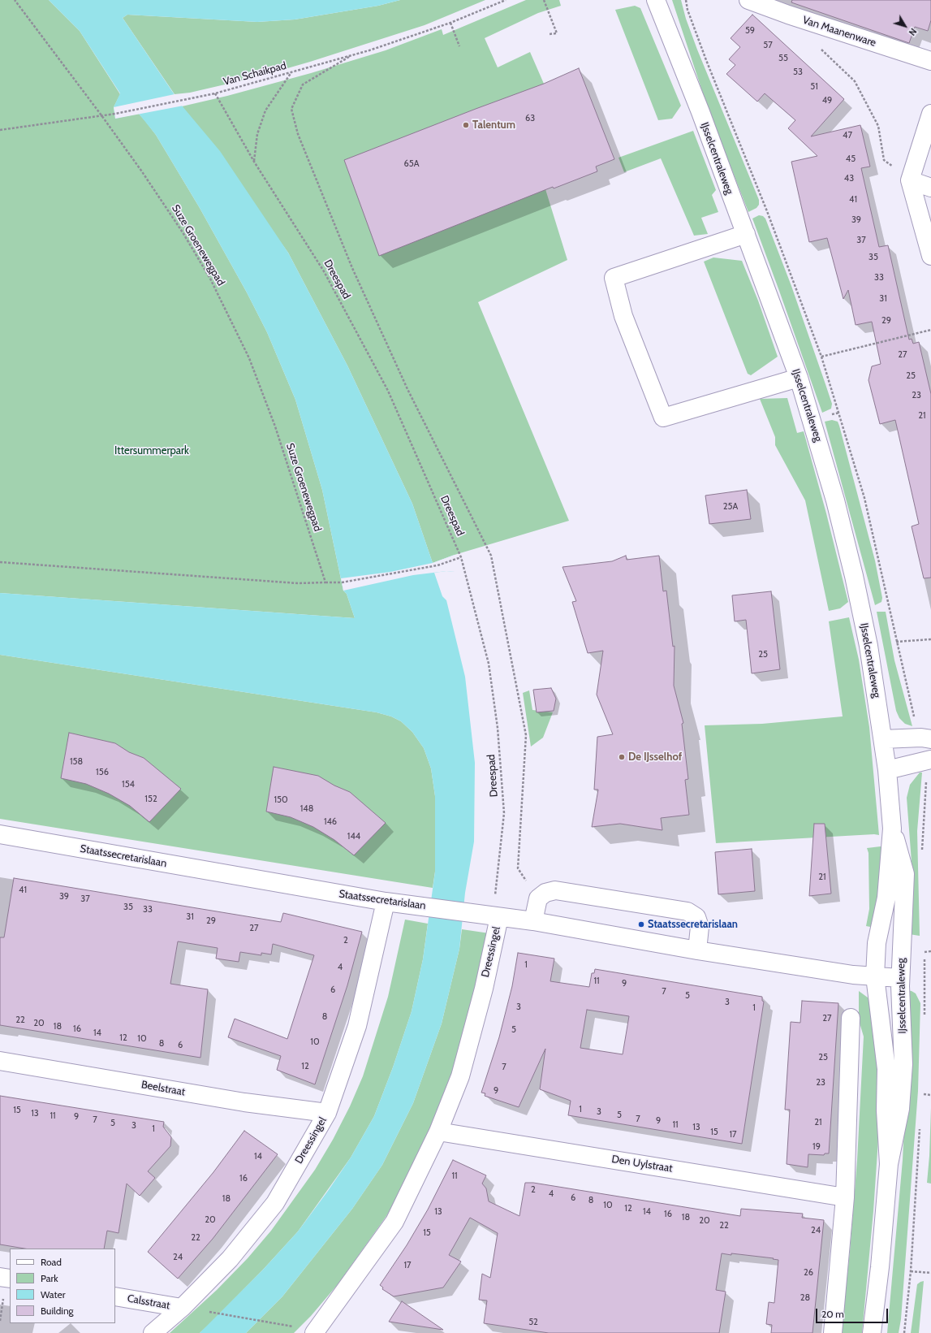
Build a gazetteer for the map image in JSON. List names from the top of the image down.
{
  "streets": {
    "street": [
      "Van Maanenware",
      "IJsselcentraleweg",
      "Staatssecretarislaan",
      "Dreessingel",
      "Beelstraat",
      "Den Uylstraat",
      "Calsstraat"
    ],
    "path": ["Van Schaikpad", "Suze Groenewegpad", "Dreespad"]
  },
  "crossings": [
    ["Van Schaikpad", "Suze Groenewegpad"],
    ["Van Schaikpad", "Dreespad"],
    ["IJsselcentraleweg", "Staatssecretarislaan"],
    ["Dreespad", "Staatssecretarislaan"],
    ["Dreespad", "Dreessingel"],
    ["Staatssecretarislaan", "Dreessingel"],
    ["Dreessingel", "Beelstraat"],
    ["Dreessingel", "Den Uylstraat"],
    ["Dreessingel", "Calsstraat"]
  ],
  "parks": ["Ittersummerpark"],
  "places": ["Talentum", "De IJsselhof", "Staatssecretarislaan"],
  "house_numbers": [
    "59",
    "57",
    "55",
    "53",
    "51",
    "49",
    "63",
    "47",
    "45",
    "65A",
    "43",
    "41",
    "39",
    "37",
    "35",
    "33",
    "31",
    "29",
    "27",
    "25",
    "23",
    "21",
    "25A",
    "25",
    "158",
    "156",
    "154",
    "152",
    "150",
    "148",
    "146",
    "144",
    "21",
    "41",
    "39",
    "37",
    "35",
    "33",
    "31",
    "29",
    "27",
    "2",
    "1",
    "4",
    "11",
    "9",
    "6",
    "7",
    "5",
    "3",
    "3",
    "1",
    "8",
    "27",
    "22",
    "20",
    "18",
    "16",
    "5",
    "14",
    "12",
    "10",
    "10",
    "8",
    "6",
    "25",
    "12",
    "7",
    "23",
    "9",
    "1",
    "15",
    "3",
    "13",
    "5",
    "11",
    "9",
    "7",
    "7",
    "9",
    "21",
    "5",
    "11",
    "3",
    "13",
    "1",
    "15",
    "17",
    "19",
    "14",
    "11",
    "16",
    "2",
    "4",
    "6",
    "18",
    "8",
    "10",
    "12",
    "13",
    "14",
    "16",
    "18",
    "20",
    "20",
    "22",
    "24",
    "15",
    "22",
    "24",
    "17",
    "26",
    "28",
    "52"
  ],
  "legend": [
    "Road",
    "Park",
    "Water",
    "Building"
  ],
  "scale_bar": "20 m",
  "north": "bottom right"
}
